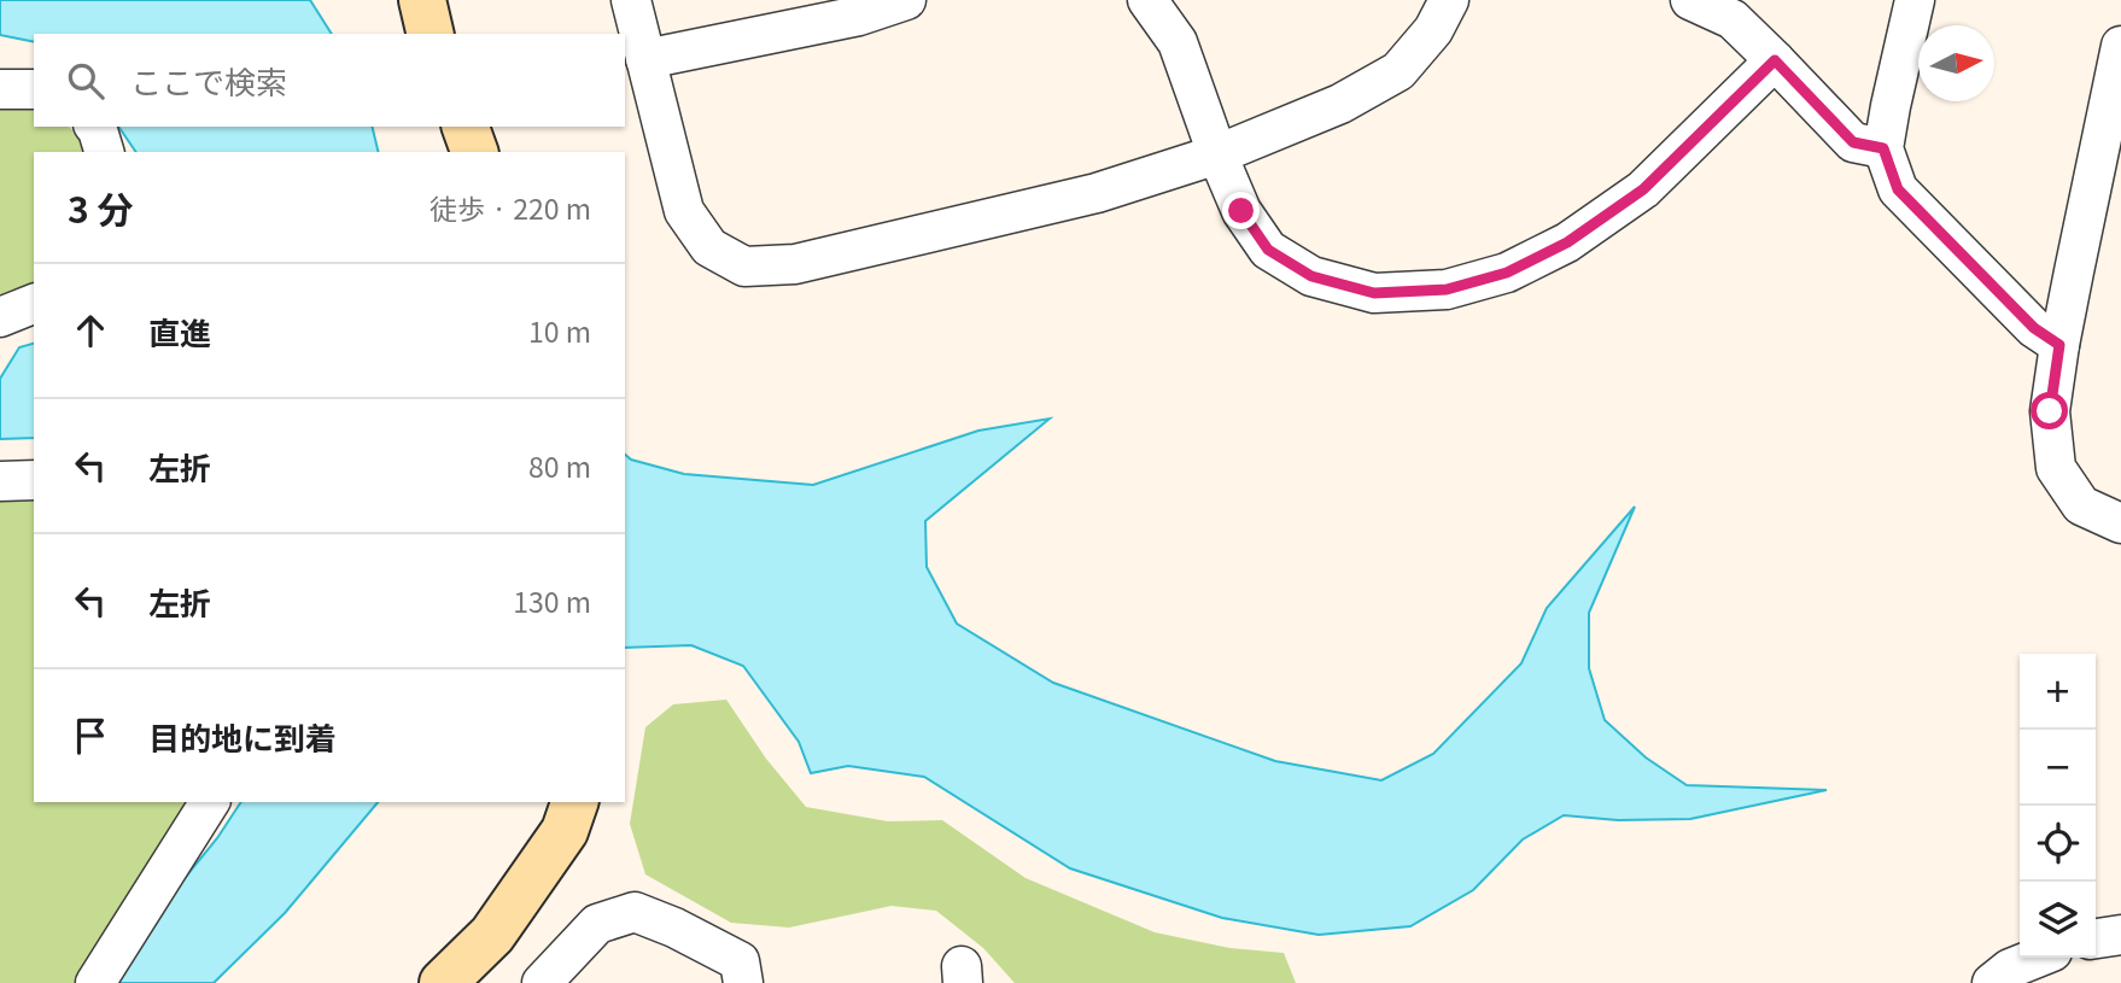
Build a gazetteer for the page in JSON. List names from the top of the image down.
{
  "north": "right",
  "page": {
    "search": "ここで検索",
    "heading": ["3 分", "徒歩 · 220 m"],
    "list": [
      ["直進", "10 m"],
      ["左折", "80 m"],
      ["左折", "130 m"],
      "目的地に到着"
    ],
    "map_buttons": ["+", "−"]
  }
}
